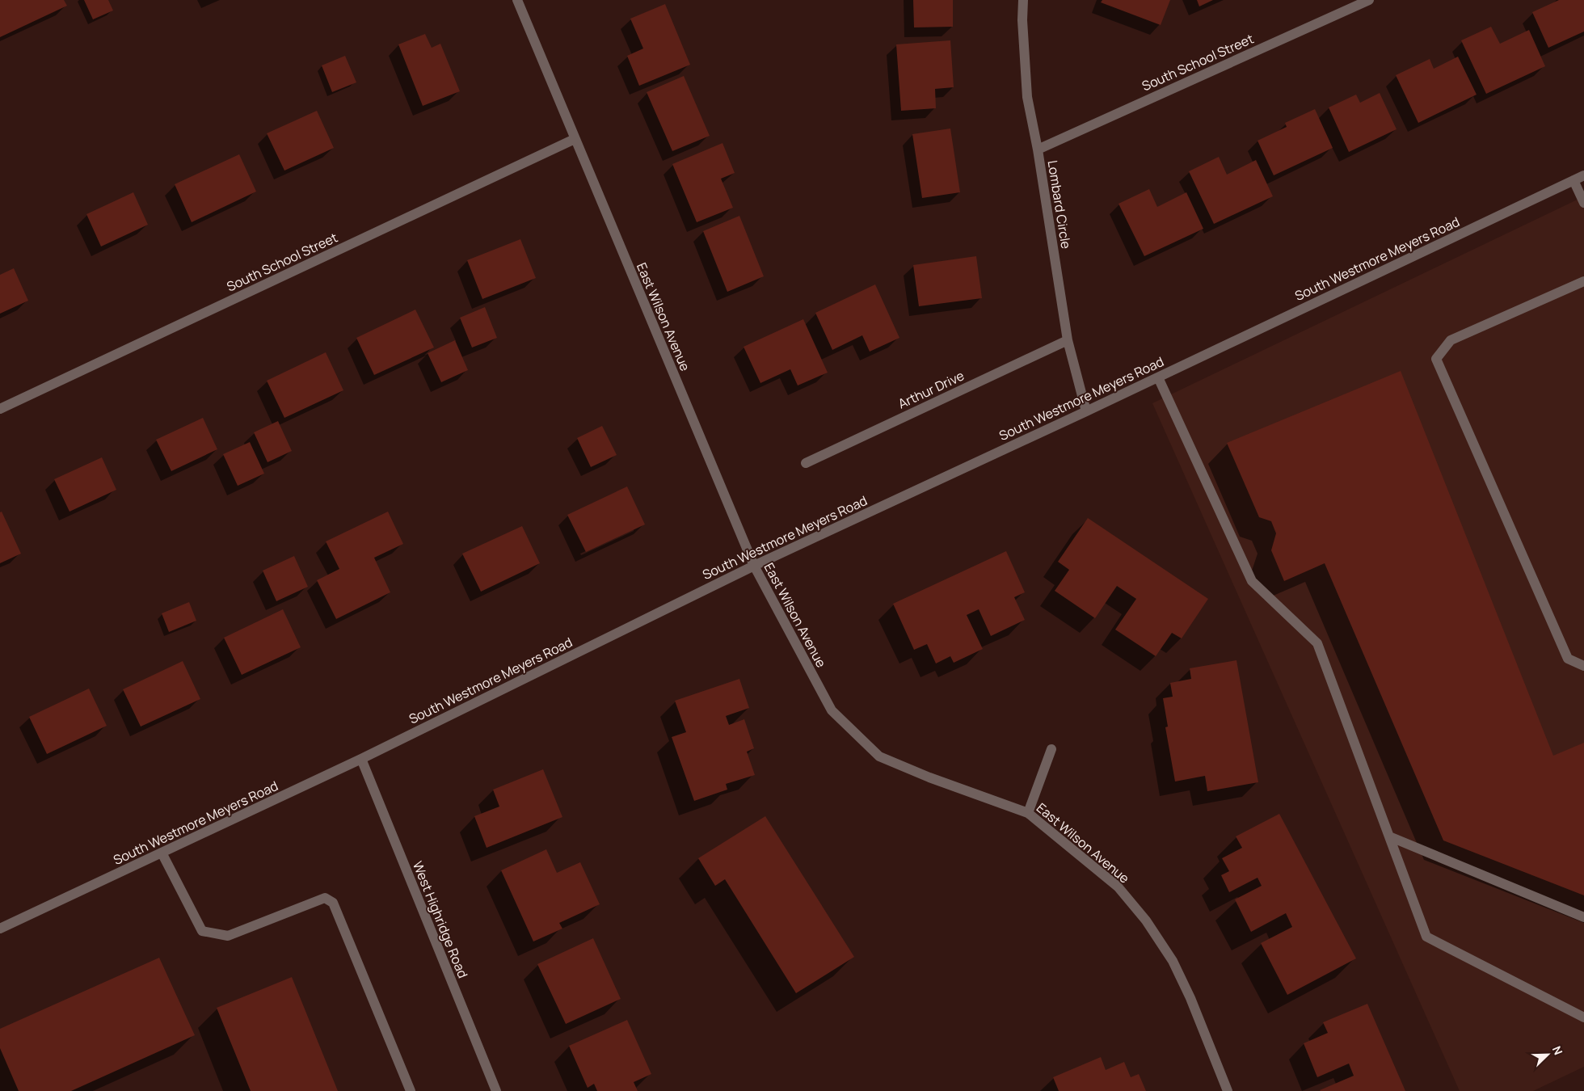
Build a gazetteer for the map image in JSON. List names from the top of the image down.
{
  "streets": {
    "street": [
      "South School Street",
      "Lombard Circle",
      "South Westmore Meyers Road",
      "East Wilson Avenue",
      "Arthur Drive",
      "West Highridge Road"
    ]
  },
  "crossings": [
    ["South School Street", "Lombard Circle"],
    ["South School Street", "East Wilson Avenue"],
    ["Lombard Circle", "South Westmore Meyers Road"],
    ["Lombard Circle", "Arthur Drive"],
    ["South Westmore Meyers Road", "East Wilson Avenue"],
    ["South Westmore Meyers Road", "West Highridge Road"]
  ],
  "north": "top right"
}
